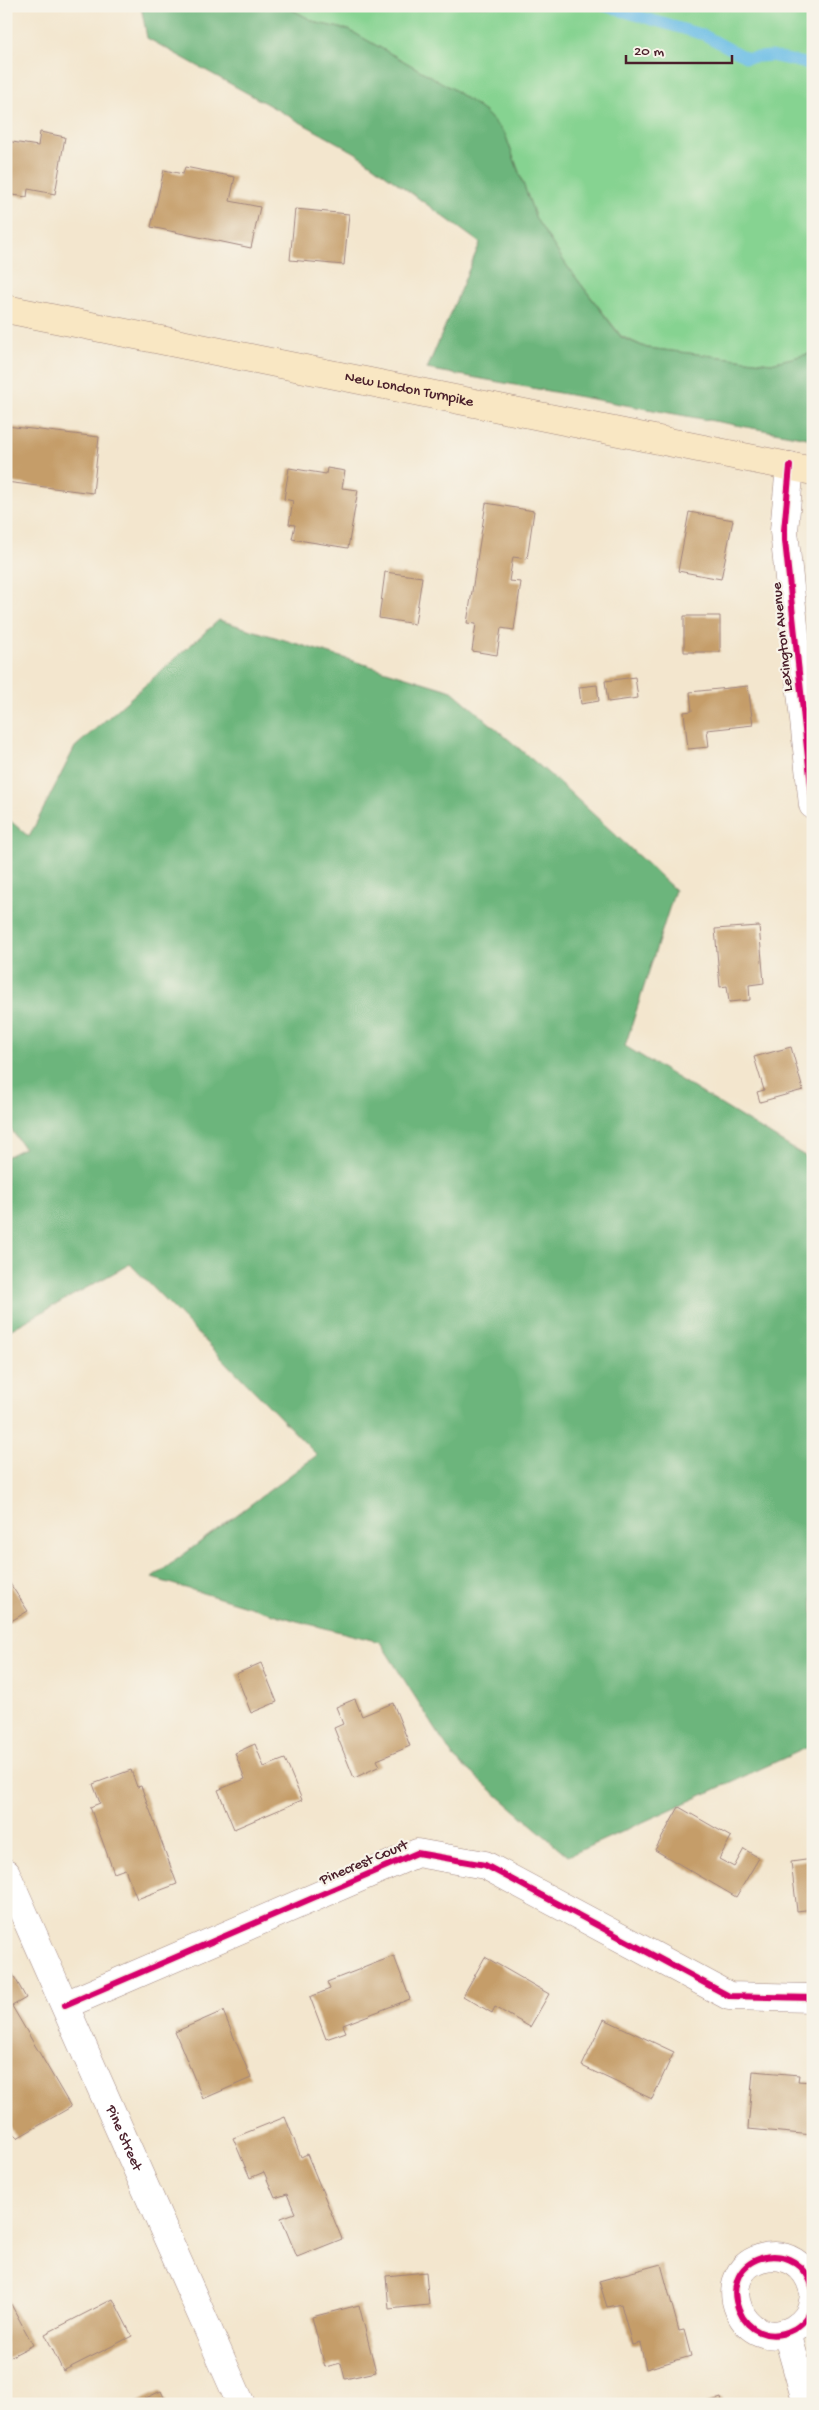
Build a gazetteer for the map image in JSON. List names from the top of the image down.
{
  "streets": {
    "main road": ["New London Turnpike"],
    "street": ["Lexington Avenue", "Pinecrest Court", "Pine Street"]
  },
  "crossings": [
    ["New London Turnpike", "Lexington Avenue"],
    ["Pinecrest Court", "Pine Street"]
  ],
  "scale_bar": "20 m"
}
